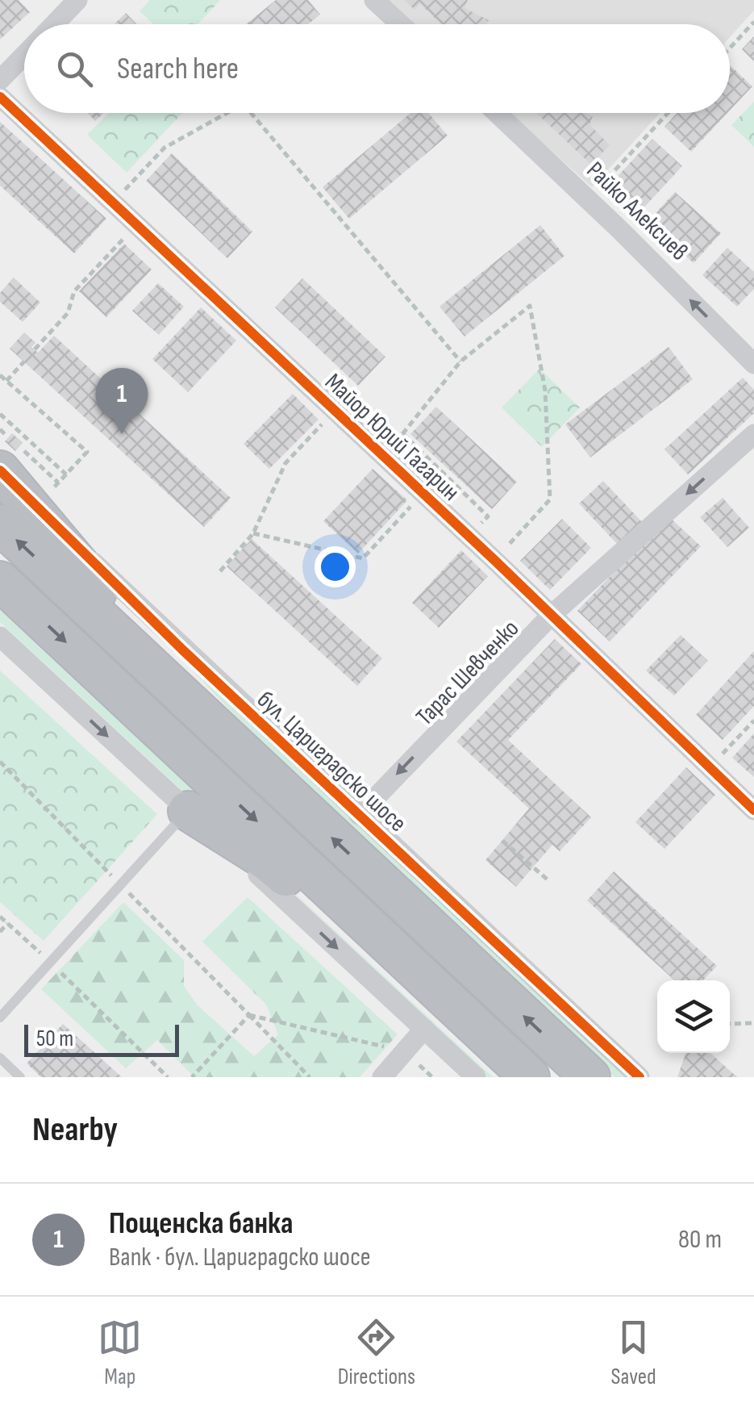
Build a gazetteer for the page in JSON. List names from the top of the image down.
{
  "streets": {
    "street": [
      "Райко Алексиев",
      "Майор Юрий Гагарин",
      "Тарас Шевченко",
      "бул. Цариградско шосе"
    ]
  },
  "crossings": [
    ["Майор Юрий Гагарин", "Тарас Шевченко"],
    ["Тарас Шевченко", "бул. Цариградско шосе"]
  ],
  "one_way": ["Райко Алексиев", "Тарас Шевченко"],
  "scale_bar": "50 m",
  "page": {
    "search": "Search here",
    "pins": "1",
    "scale": "50 m",
    "heading": "Nearby",
    "list": [
      {
        "mark": "1",
        "name": "Пощенска банка",
        "note": "Bank · бул. Цариградско шосе",
        "value": "80 m"
      }
    ],
    "nav": ["Map", "Directions", "Saved"]
  }
}
